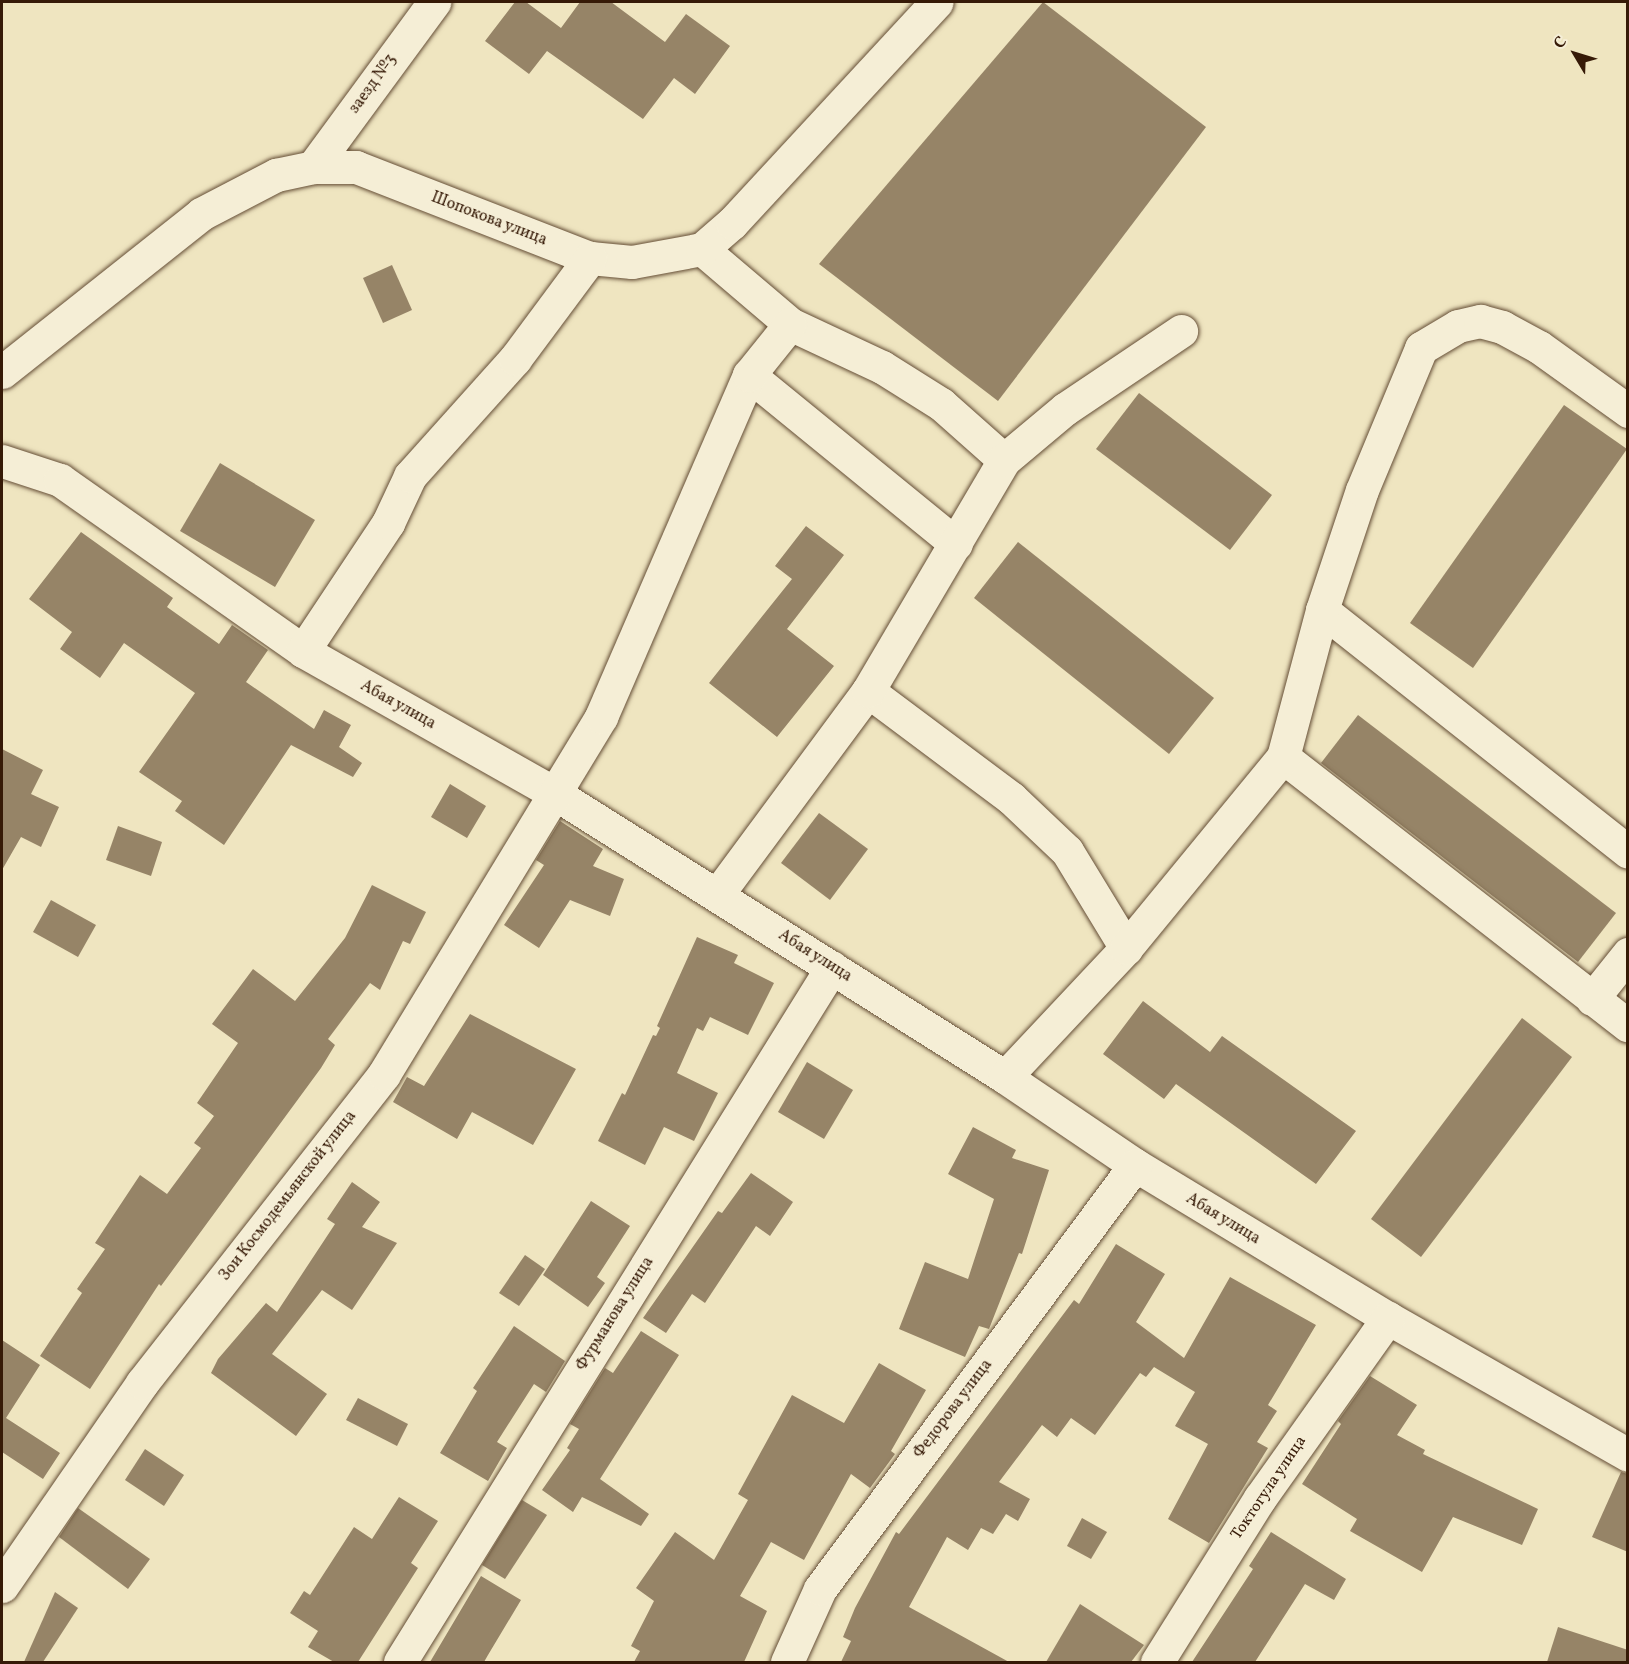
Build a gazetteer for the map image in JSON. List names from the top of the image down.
{
  "streets": {
    "street": [
      "заезд №3",
      "Шопокова улица",
      "Абая улица",
      "Зои Космодемьянской улица",
      "Фурманова улица",
      "Федорова улица",
      "Токтогула улица"
    ]
  },
  "crossings": [
    ["заезд №3", "Шопокова улица"],
    ["Абая улица", "Зои Космодемьянской улица"],
    ["Абая улица", "Фурманова улица"],
    ["Абая улица", "Федорова улица"],
    ["Абая улица", "Токтогула улица"]
  ],
  "north": "top left"
}
